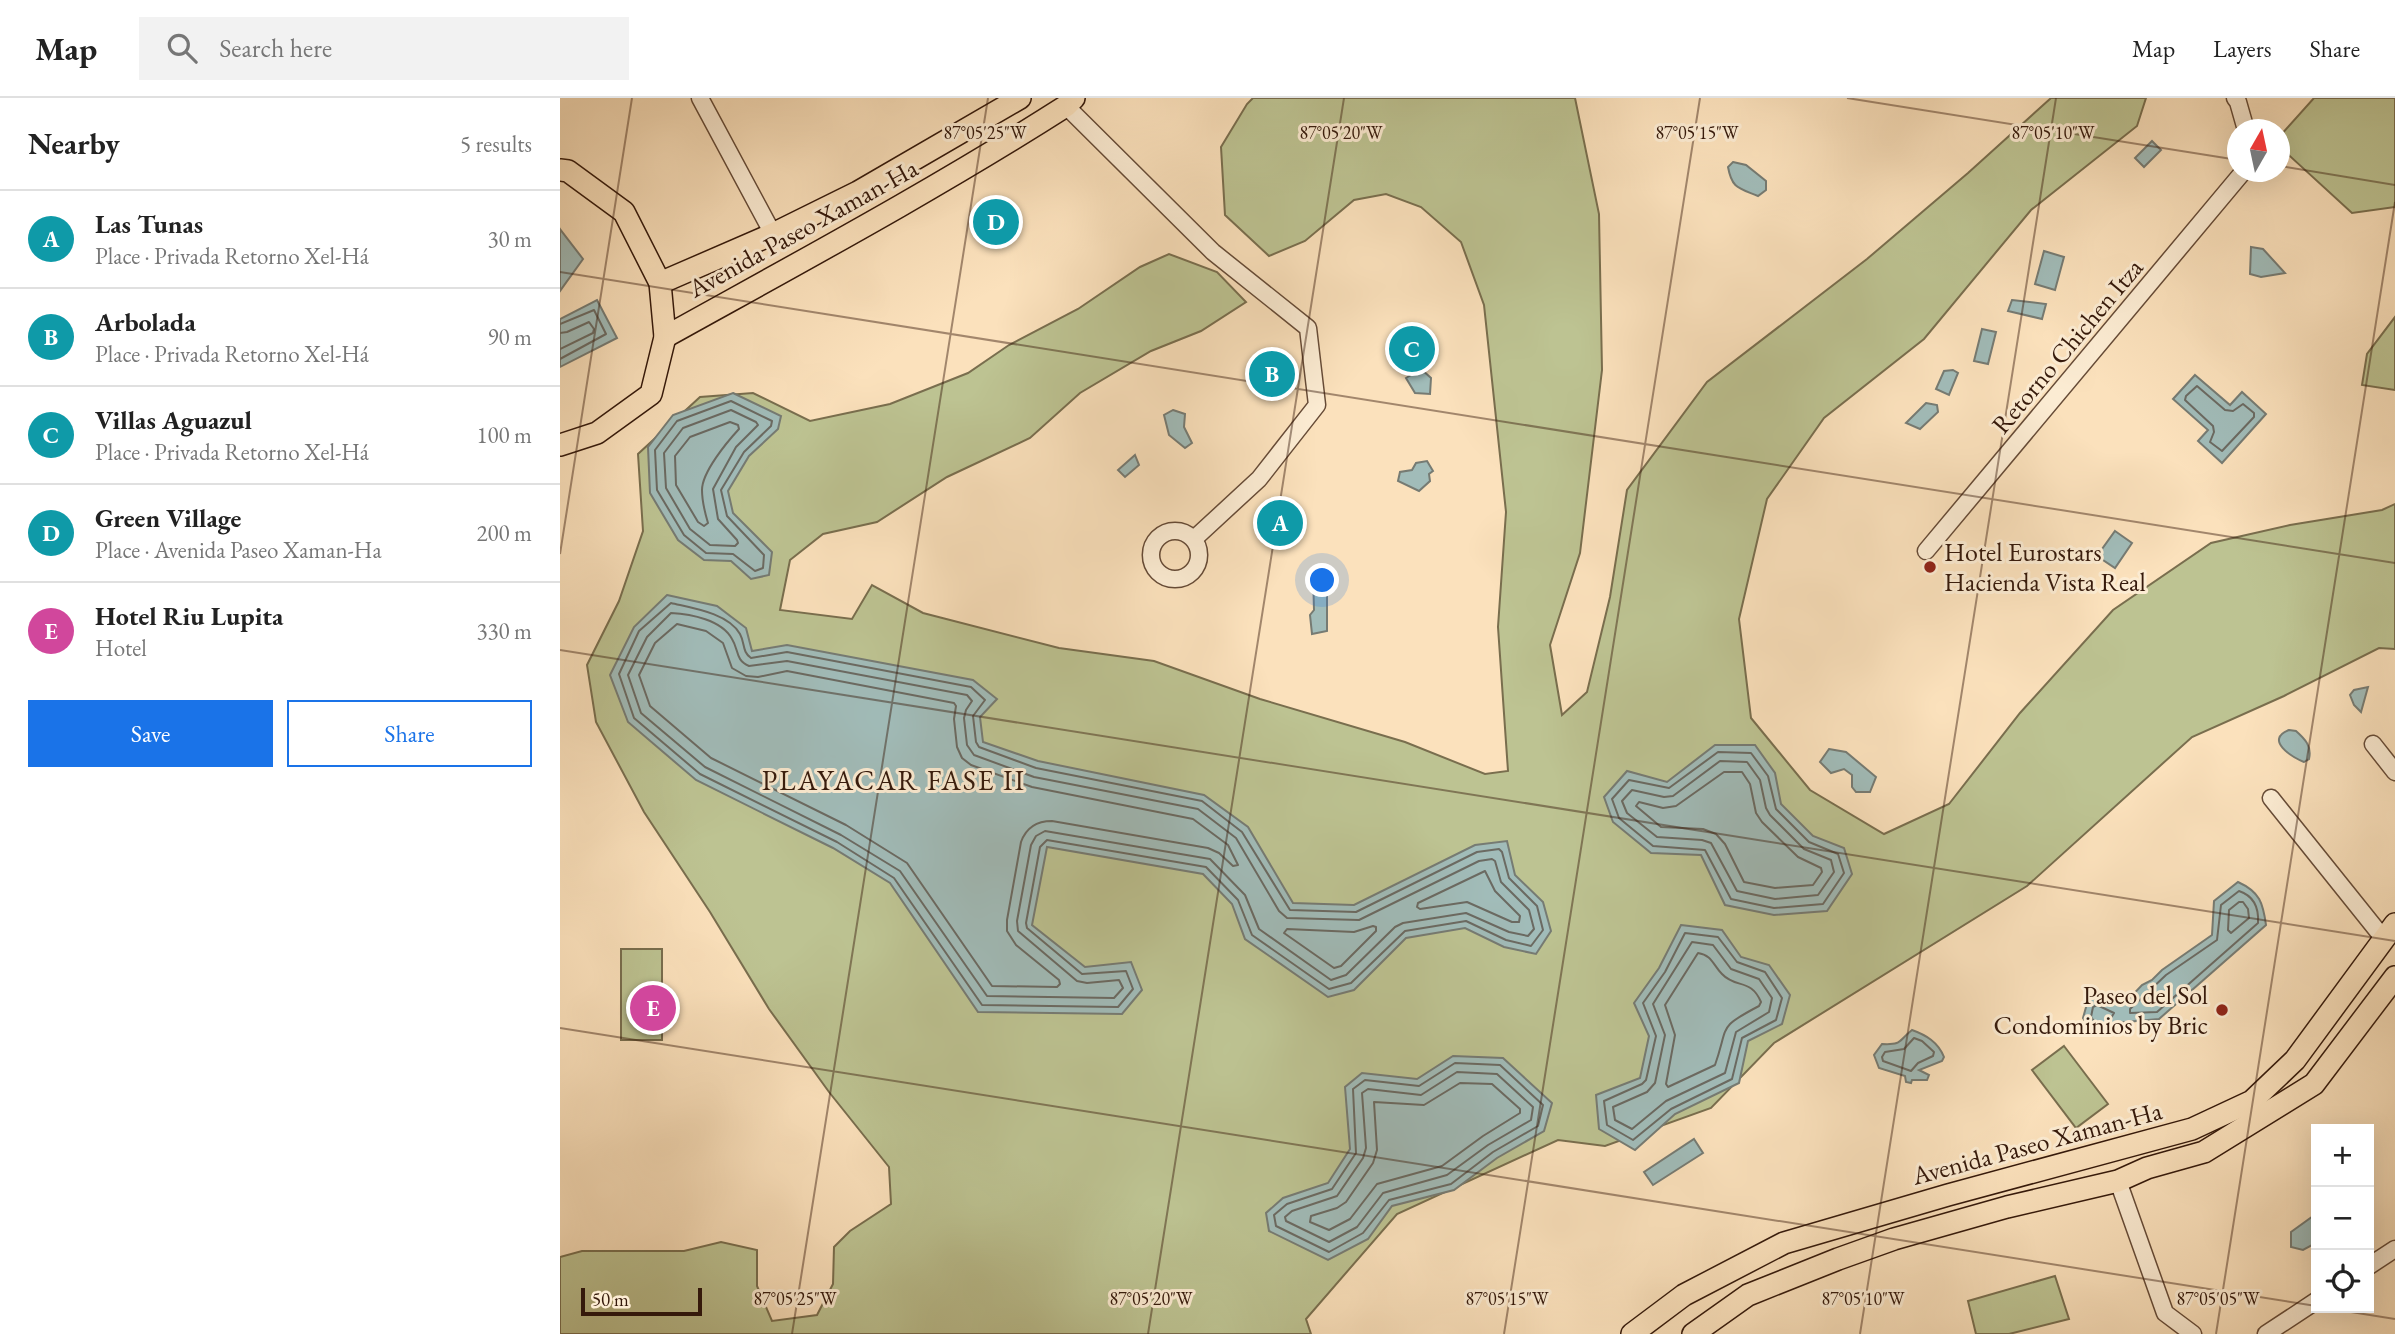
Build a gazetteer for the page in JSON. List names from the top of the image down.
{
  "streets": {
    "main road": ["Avenida Paseo Xaman-Ha"],
    "street": ["Retorno Chichen Itza"]
  },
  "districts": ["PLAYACAR FASE II"],
  "places": ["Hotel Eurostars Hacienda Vista Real", "Paseo del Sol Condominios by Bric"],
  "scale_bar": "50 m",
  "north": "top",
  "page": {
    "header": "Map",
    "search": "Search here",
    "nav": ["Map", "Layers", "Share"],
    "heading": ["Nearby", "5 results"],
    "list": [
      {
        "mark": "A",
        "name": "Las Tunas",
        "note": "Place · Privada Retorno Xel-Há",
        "value": "30 m"
      },
      {
        "mark": "B",
        "name": "Arbolada",
        "note": "Place · Privada Retorno Xel-Há",
        "value": "90 m"
      },
      {
        "mark": "C",
        "name": "Villas Aguazul",
        "note": "Place · Privada Retorno Xel-Há",
        "value": "100 m"
      },
      {
        "mark": "D",
        "name": "Green Village",
        "note": "Place · Avenida Paseo Xaman-Ha",
        "value": "200 m"
      },
      {
        "mark": "E",
        "name": "Hotel Riu Lupita",
        "note": "Hotel",
        "value": "330 m"
      }
    ],
    "pins": [
      "D",
      "C",
      "B",
      "A",
      "E"
    ],
    "buttons": ["Save", "Share"],
    "map_buttons": ["+", "−"],
    "scale": "50 m"
  },
  "coordinates": [
    "87°05'25\"W",
    "87°05'20\"W",
    "87°05'15\"W",
    "87°05'10\"W",
    "87°05'05\"W"
  ]
}
